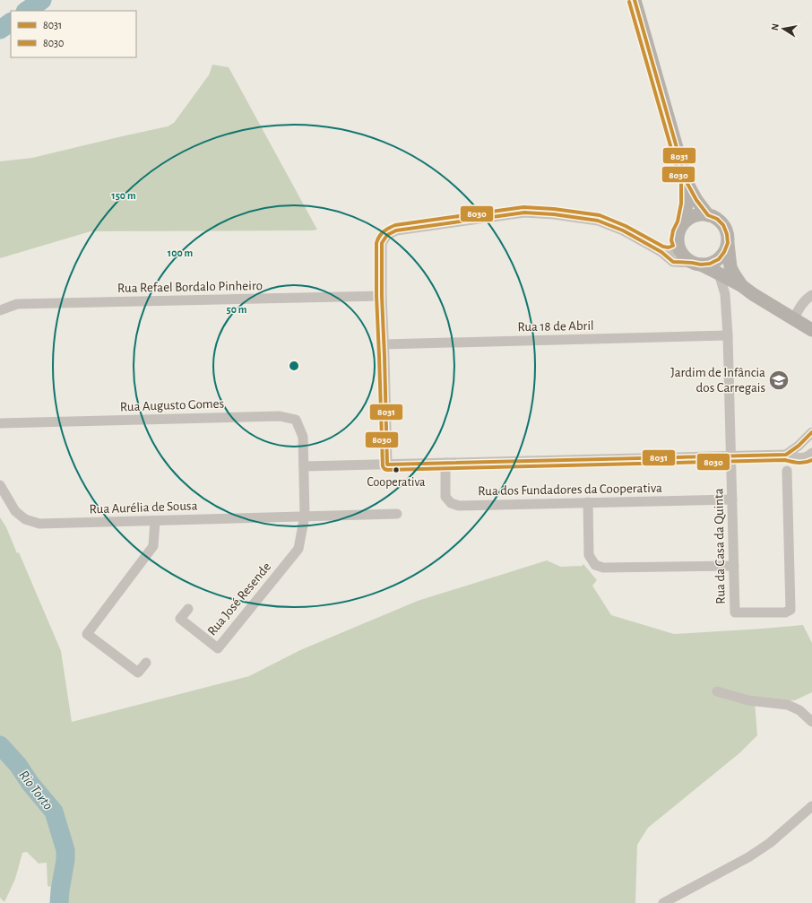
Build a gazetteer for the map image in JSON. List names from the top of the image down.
{
  "streets": {
    "street": [
      "Rua Refael Bordalo Pinheiro",
      "Rua 18 de Abril",
      "Rua Augusto Gomes",
      "Rua dos Fundadores da Cooperativa",
      "Rua Aurélia de Sousa",
      "Rua da Casa da Quinta",
      "Rua José Resende"
    ]
  },
  "crossings": [
    ["Rua 18 de Abril", "Rua da Casa da Quinta"],
    ["Rua dos Fundadores da Cooperativa", "Rua da Casa da Quinta"],
    ["Rua Aurélia de Sousa", "Rua José Resende"]
  ],
  "water": ["Rio Torto"],
  "places": {
    "school or university": ["Jardim de Infância dos Carregais"],
    "other": ["Cooperativa"]
  },
  "lines": ["transit line 8031", "transit line 8030"],
  "legend": ["8031", "8030"],
  "north": "left",
  "rings": ["150 m", "100 m", "50 m"]
}
